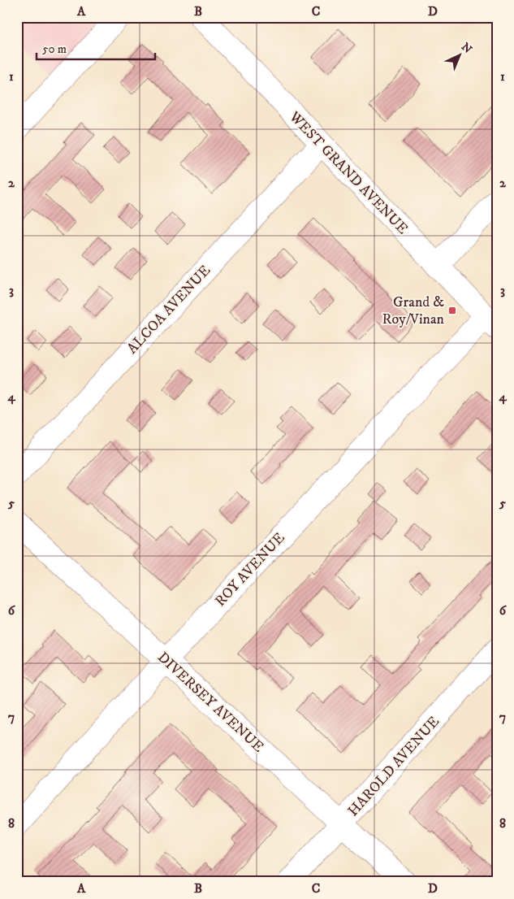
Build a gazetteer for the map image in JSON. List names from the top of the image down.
{
  "streets": {
    "street": [
      "WEST GRAND AVENUE",
      "ALCOA AVENUE",
      "ROY AVENUE",
      "DIVERSEY AVENUE",
      "HAROLD AVENUE"
    ]
  },
  "crossings": [
    ["WEST GRAND AVENUE", "ALCOA AVENUE"],
    ["WEST GRAND AVENUE", "ROY AVENUE"],
    ["ROY AVENUE", "DIVERSEY AVENUE"],
    ["DIVERSEY AVENUE", "HAROLD AVENUE"]
  ],
  "places": {
    "transit": ["Grand & Roy/Vinan"]
  },
  "scale_bar": "50 m",
  "north": "top right",
  "grid": {
    "columns": [
      "A",
      "B",
      "C",
      "D"
    ],
    "rows": [
      "1",
      "2",
      "3",
      "4",
      "5",
      "6",
      "7",
      "8"
    ]
  }
}
